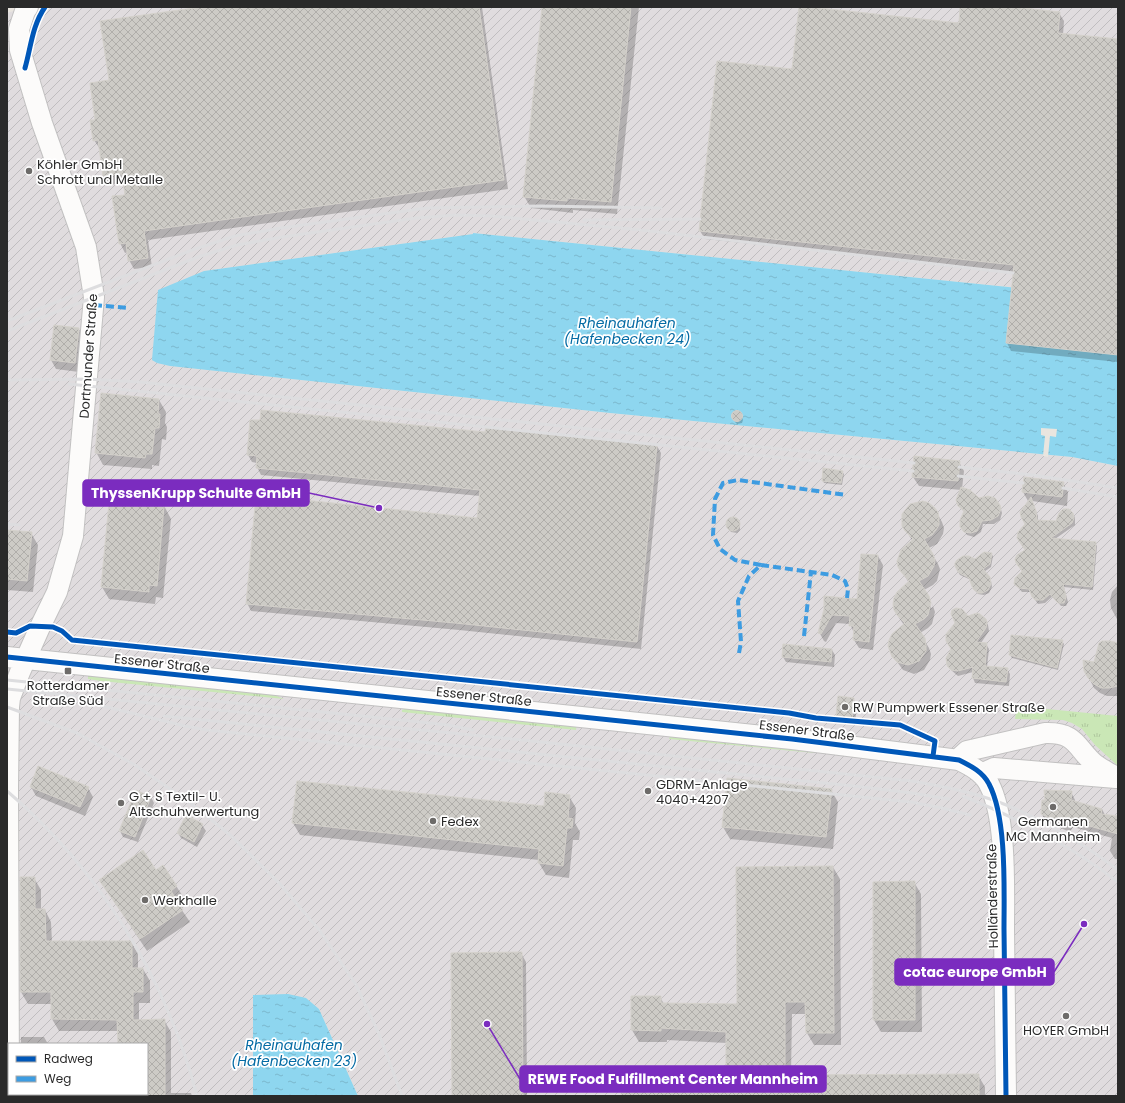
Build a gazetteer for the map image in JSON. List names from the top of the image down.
{
  "streets": {
    "street": ["Dortmunder Straße", "Essener Straße", "Holländerstraße"]
  },
  "crossings": [
    ["Dortmunder Straße", "Essener Straße"],
    ["Essener Straße", "Holländerstraße"]
  ],
  "water": ["Rheinauhafen (Hafenbecken 24)", "Rheinauhafen (Hafenbecken 23)"],
  "places": {
    "other": [
      "Köhler GmbH Schrott und Metalle",
      "ThyssenKrupp Schulte GmbH",
      "RW Pumpwerk Essener Straße",
      "GDRM-Anlage 4040+4207",
      "G + S Textil- U. Altschuhverwertung",
      "Germanen MC Mannheim",
      "Fedex",
      "Werkhalle",
      "cotac europe GmbH",
      "HOYER GmbH",
      "REWE Food Fulfillment Center Mannheim"
    ],
    "transit": ["Rotterdamer Straße Süd"]
  },
  "legend": ["Radweg", "Weg"]
}
